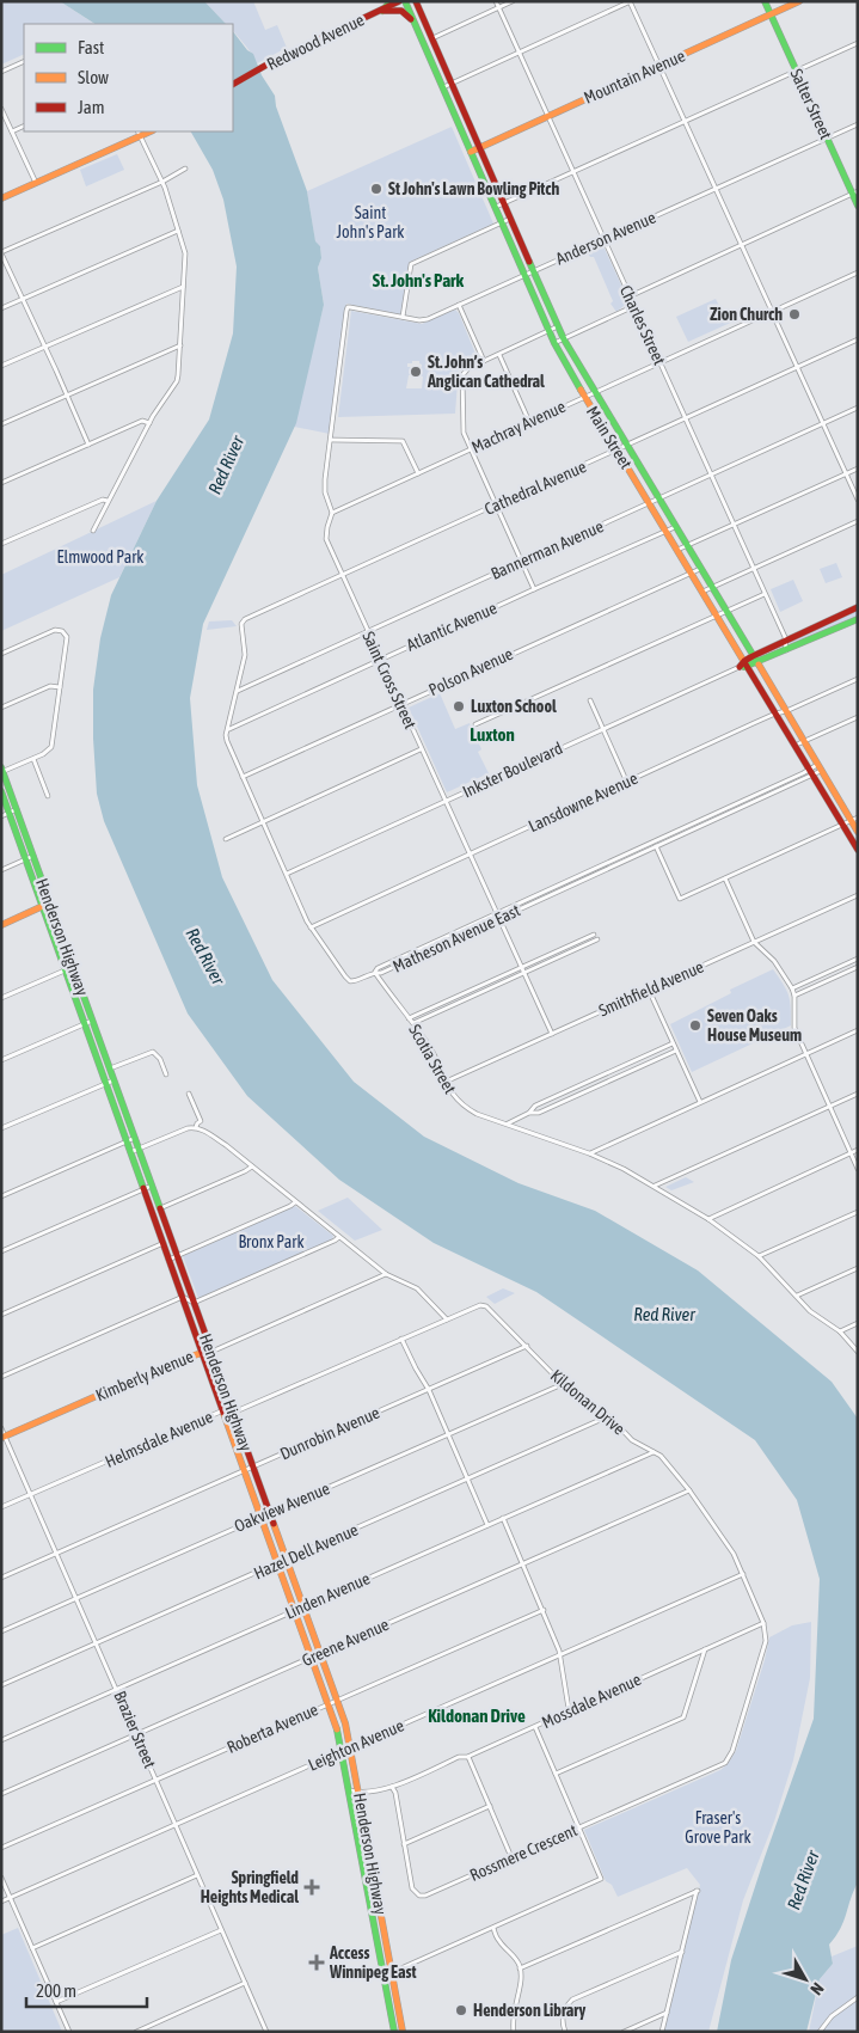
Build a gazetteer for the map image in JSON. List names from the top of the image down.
{
  "streets": {
    "main road": [
      "Redwood Avenue",
      "Mountain Avenue",
      "Salter Street",
      "Main Street",
      "Inkster Boulevard",
      "Henderson Highway",
      "Kimberly Avenue"
    ],
    "street": [
      "Anderson Avenue",
      "Charles Street",
      "Machray Avenue",
      "Cathedral Avenue",
      "Bannerman Avenue",
      "Atlantic Avenue",
      "Polson Avenue",
      "Saint Cross Street",
      "Lansdowne Avenue",
      "Matheson Avenue East",
      "Smithfield Avenue",
      "Scotia Street",
      "Kildonan Drive",
      "Dunrobin Avenue",
      "Helmsdale Avenue",
      "Oakview Avenue",
      "Hazel Dell Avenue",
      "Linden Avenue",
      "Greene Avenue",
      "Mossdale Avenue",
      "Roberta Avenue",
      "Brazier Street",
      "Leighton Avenue",
      "Rossmere Crescent"
    ]
  },
  "crossings": [
    ["Mountain Avenue", "Salter Street"],
    ["Mountain Avenue", "Charles Street"],
    ["Mountain Avenue", "Main Street"],
    ["Salter Street", "Anderson Avenue"],
    ["Anderson Avenue", "Charles Street"],
    ["Anderson Avenue", "Main Street"],
    ["Anderson Avenue", "Saint Cross Street"],
    ["Charles Street", "Machray Avenue"],
    ["Charles Street", "Cathedral Avenue"],
    ["Charles Street", "Bannerman Avenue"],
    ["Charles Street", "Inkster Boulevard"],
    ["Machray Avenue", "Main Street"],
    ["Machray Avenue", "Saint Cross Street"],
    ["Main Street", "Cathedral Avenue"],
    ["Main Street", "Bannerman Avenue"],
    ["Main Street", "Atlantic Avenue"],
    ["Main Street", "Polson Avenue"],
    ["Main Street", "Inkster Boulevard"],
    ["Main Street", "Lansdowne Avenue"],
    ["Main Street", "Matheson Avenue East"],
    ["Cathedral Avenue", "Bannerman Avenue"],
    ["Cathedral Avenue", "Saint Cross Street"],
    ["Bannerman Avenue", "Saint Cross Street"],
    ["Atlantic Avenue", "Saint Cross Street"],
    ["Polson Avenue", "Saint Cross Street"],
    ["Saint Cross Street", "Inkster Boulevard"],
    ["Saint Cross Street", "Lansdowne Avenue"],
    ["Saint Cross Street", "Matheson Avenue East"],
    ["Saint Cross Street", "Smithfield Avenue"],
    ["Henderson Highway", "Kimberly Avenue"],
    ["Henderson Highway", "Dunrobin Avenue"],
    ["Henderson Highway", "Helmsdale Avenue"],
    ["Henderson Highway", "Oakview Avenue"],
    ["Henderson Highway", "Hazel Dell Avenue"],
    ["Henderson Highway", "Linden Avenue"],
    ["Henderson Highway", "Greene Avenue"],
    ["Henderson Highway", "Mossdale Avenue"],
    ["Henderson Highway", "Roberta Avenue"],
    ["Henderson Highway", "Leighton Avenue"],
    ["Matheson Avenue East", "Scotia Street"],
    ["Smithfield Avenue", "Scotia Street"],
    ["Kimberly Avenue", "Brazier Street"],
    ["Kildonan Drive", "Dunrobin Avenue"],
    ["Kildonan Drive", "Helmsdale Avenue"],
    ["Kildonan Drive", "Oakview Avenue"],
    ["Kildonan Drive", "Hazel Dell Avenue"],
    ["Kildonan Drive", "Linden Avenue"],
    ["Kildonan Drive", "Greene Avenue"],
    ["Kildonan Drive", "Mossdale Avenue"],
    ["Kildonan Drive", "Leighton Avenue"],
    ["Kildonan Drive", "Rossmere Crescent"],
    ["Dunrobin Avenue", "Brazier Street"],
    ["Helmsdale Avenue", "Brazier Street"],
    ["Oakview Avenue", "Brazier Street"],
    ["Hazel Dell Avenue", "Brazier Street"],
    ["Linden Avenue", "Brazier Street"],
    ["Greene Avenue", "Brazier Street"],
    ["Mossdale Avenue", "Rossmere Crescent"],
    ["Roberta Avenue", "Brazier Street"],
    ["Brazier Street", "Leighton Avenue"]
  ],
  "districts": ["St. John's Park", "Luxton", "Kildonan Drive"],
  "water": ["Red River"],
  "parks": [
    "Saint John's Park",
    "Elmwood Park",
    "Bronx Park",
    "Fraser's Grove Park"
  ],
  "places": {
    "other": [
      "St John's Lawn Bowling Pitch",
      "Zion Church",
      "St. John’s Anglican Cathedral",
      "Luxton School",
      "Seven Oaks House Museum",
      "Henderson Library"
    ],
    "health": ["Springfield Heights Medical", "Access Winnipeg East"]
  },
  "legend": ["Fast", "Slow", "Jam"],
  "scale_bar": "200 m",
  "north": "bottom right"
}
